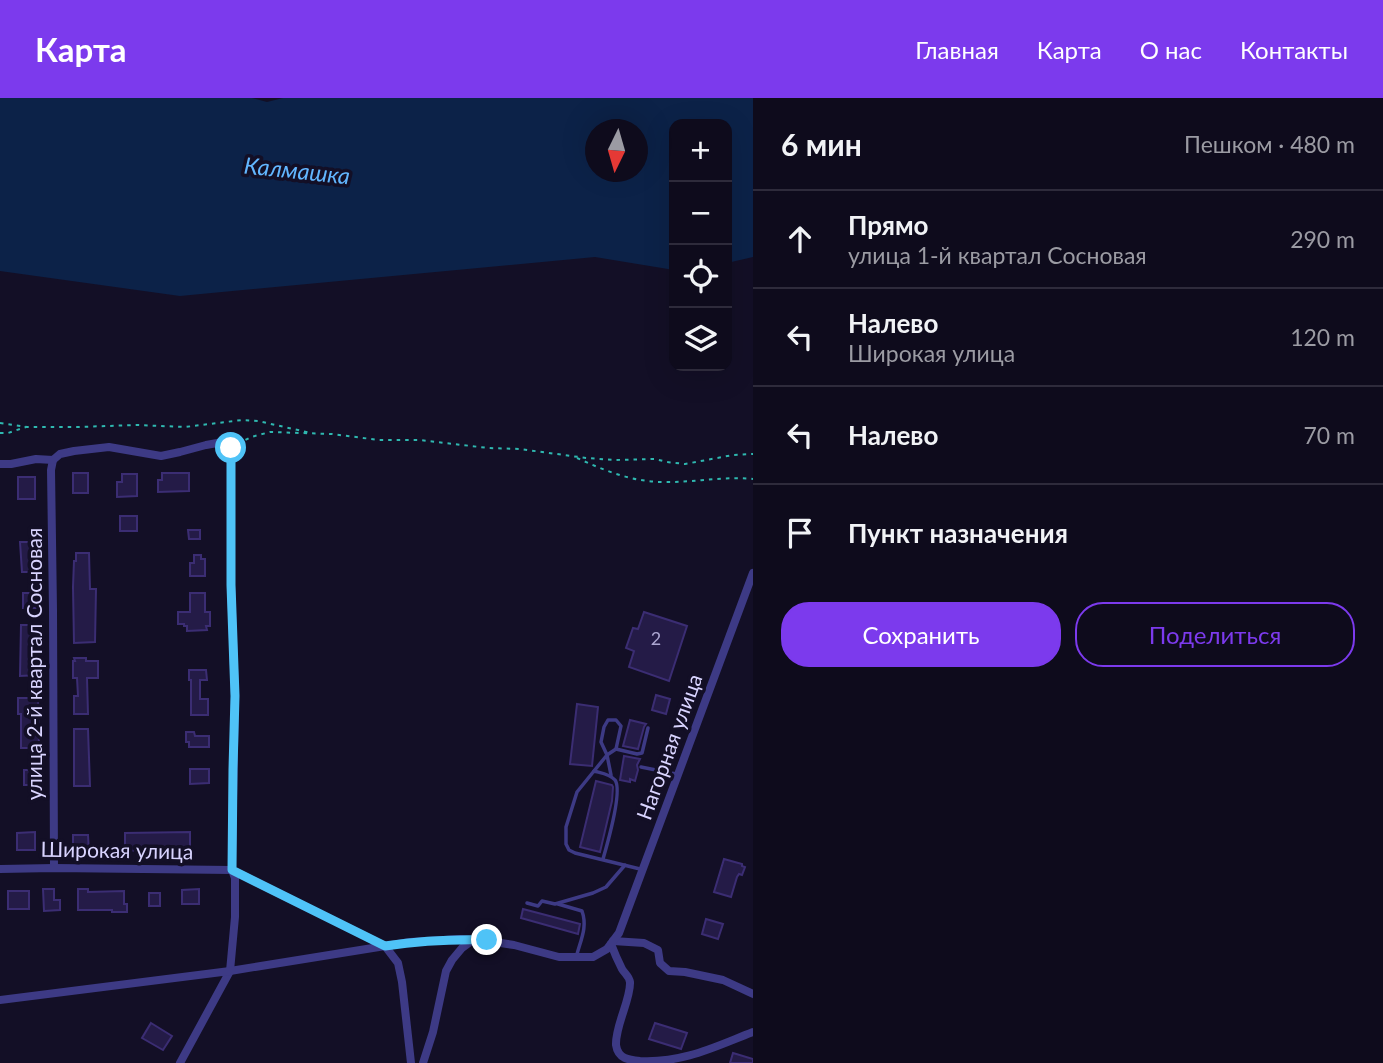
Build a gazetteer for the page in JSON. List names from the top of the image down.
{
  "streets": {
    "street": ["улица 2-й квартал Сосновая", "Нагорная улица", "Широкая улица"]
  },
  "crossings": [
    ["улица 2-й квартал Сосновая", "Широкая улица"]
  ],
  "water": ["Калмашка"],
  "house_numbers": ["2"],
  "north": "bottom",
  "page": {
    "header": "Карта",
    "nav": [
      "Главная",
      "Карта",
      "О нас",
      "Контакты"
    ],
    "heading": ["6 мин", "Пешком · 480 m"],
    "map_buttons": ["+", "−"],
    "list": [
      ["Прямо", "улица 1-й квартал Сосновая", "290 m"],
      ["Налево", "Широкая улица", "120 m"],
      ["Налево", "70 m"],
      "Пункт назначения"
    ],
    "buttons": ["Сохранить", "Поделиться"]
  }
}
